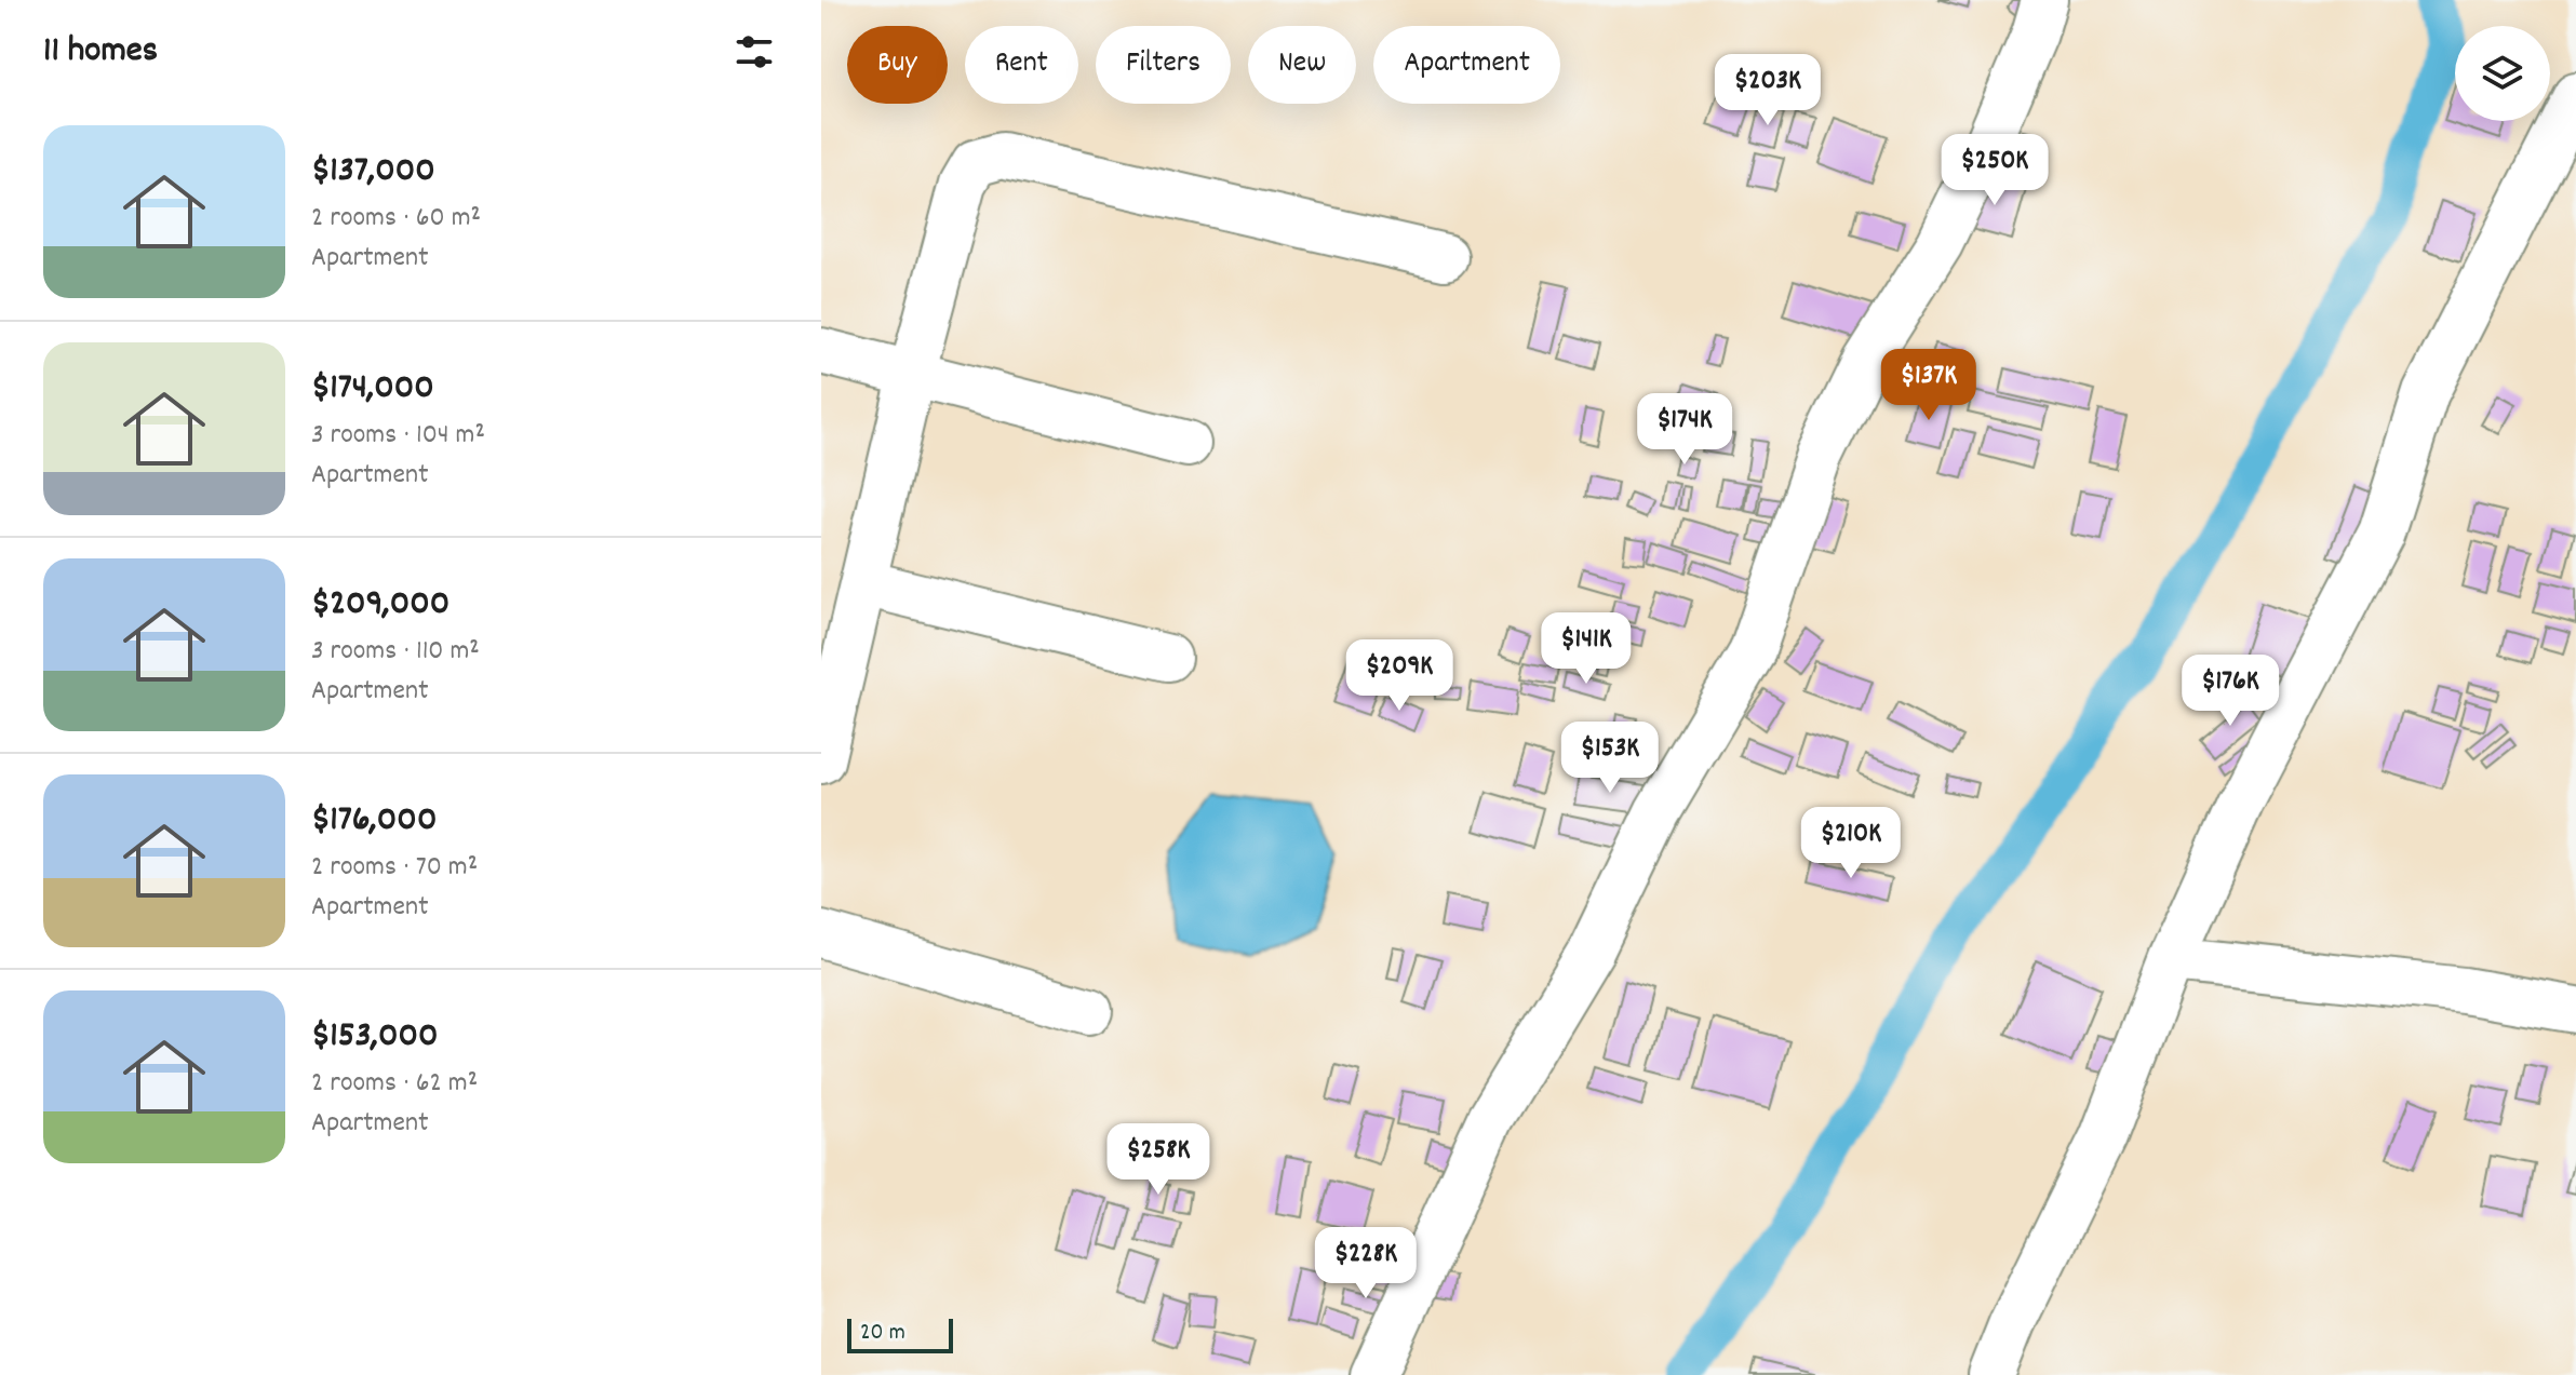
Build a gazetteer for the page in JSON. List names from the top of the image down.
{
  "scale_bar": "20 m",
  "page": {
    "heading": "11 homes",
    "chip": [
      "Buy",
      "Rent",
      "Filters",
      "New",
      "Apartment"
    ],
    "price": [
      "$203K",
      "$250K",
      "$137K",
      "$174K",
      "$141K",
      "$209K",
      "$176K",
      "$153K",
      "$210K",
      "$258K",
      "$228K"
    ],
    "list": [
      {
        "name": "$137,000",
        "note": "2 rooms · 60 m² · Apartment"
      },
      {
        "name": "$174,000",
        "note": "3 rooms · 104 m² · Apartment"
      },
      {
        "name": "$209,000",
        "note": "3 rooms · 110 m² · Apartment"
      },
      {
        "name": "$176,000",
        "note": "2 rooms · 70 m² · Apartment"
      },
      {
        "name": "$153,000",
        "note": "2 rooms · 62 m² · Apartment"
      }
    ],
    "scale": "20 m"
  }
}
